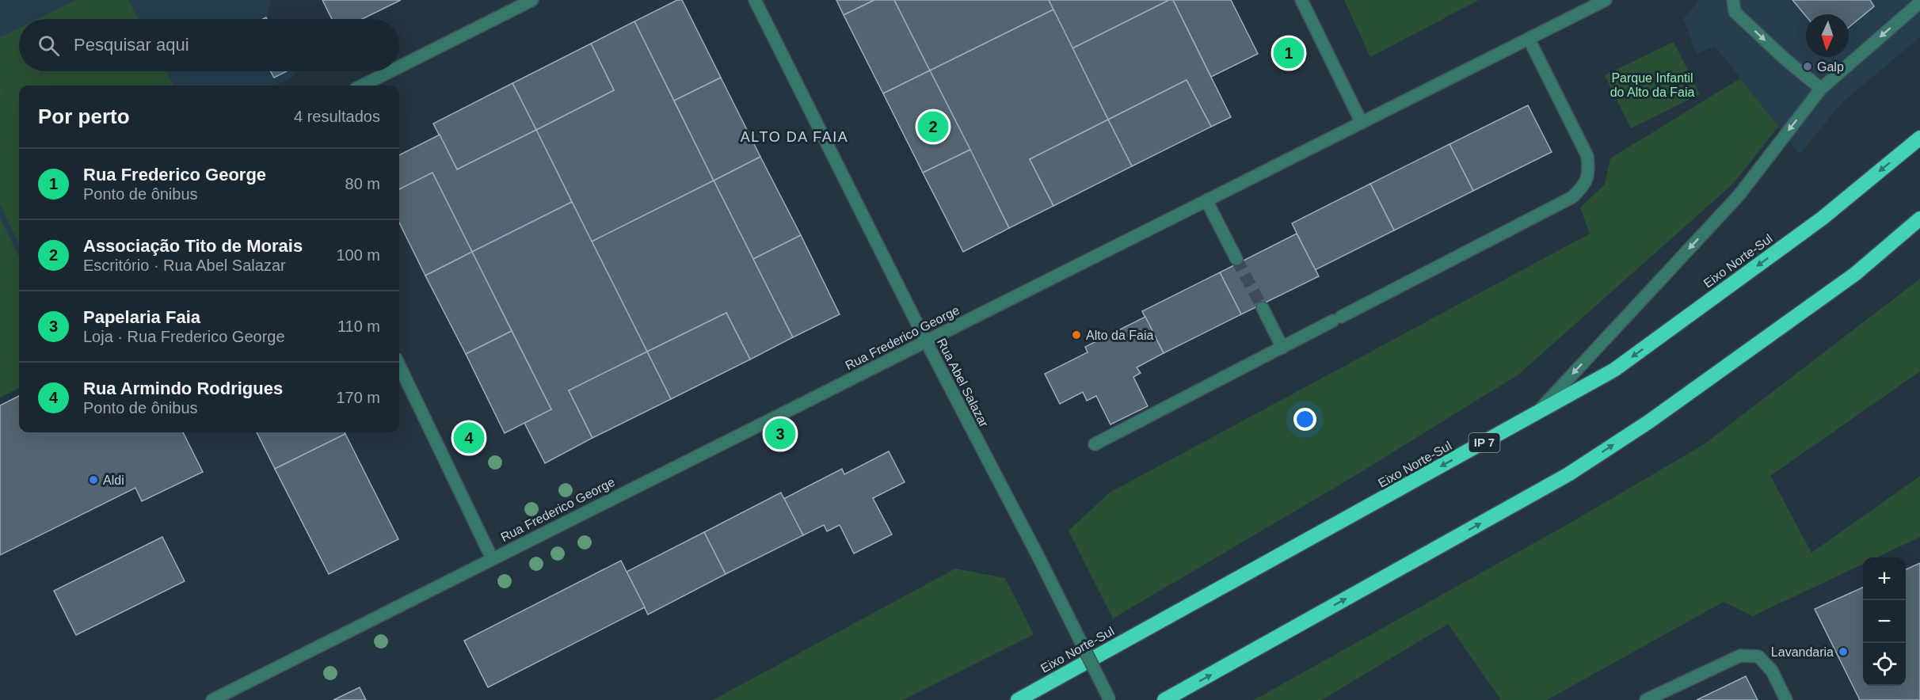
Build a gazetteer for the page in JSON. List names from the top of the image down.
{
  "streets": {
    "highway": ["Eixo Norte-Sul", "IP 7"],
    "street": ["Rua Frederico George", "Rua Abel Salazar"]
  },
  "crossings": [
    ["Rua Frederico George", "Rua Abel Salazar"]
  ],
  "districts": ["ALTO DA FAIA"],
  "parks": ["Parque Infantil do Alto da Faia"],
  "places": [
    "Galp",
    "Alto da Faia",
    "Aldi",
    "Lavandaria"
  ],
  "north": "bottom",
  "page": {
    "search": "Pesquisar aqui",
    "pins": [
      "1",
      "2",
      "3",
      "4"
    ],
    "heading": ["Por perto", "4 resultados"],
    "list": [
      {
        "mark": "1",
        "name": "Rua Frederico George",
        "note": "Ponto de ônibus",
        "value": "80 m"
      },
      {
        "mark": "2",
        "name": "Associação Tito de Morais",
        "note": "Escritório · Rua Abel Salazar",
        "value": "100 m"
      },
      {
        "mark": "3",
        "name": "Papelaria Faia",
        "note": "Loja · Rua Frederico George",
        "value": "110 m"
      },
      {
        "mark": "4",
        "name": "Rua Armindo Rodrigues",
        "note": "Ponto de ônibus",
        "value": "170 m"
      }
    ],
    "map_buttons": ["+", "−"]
  }
}
